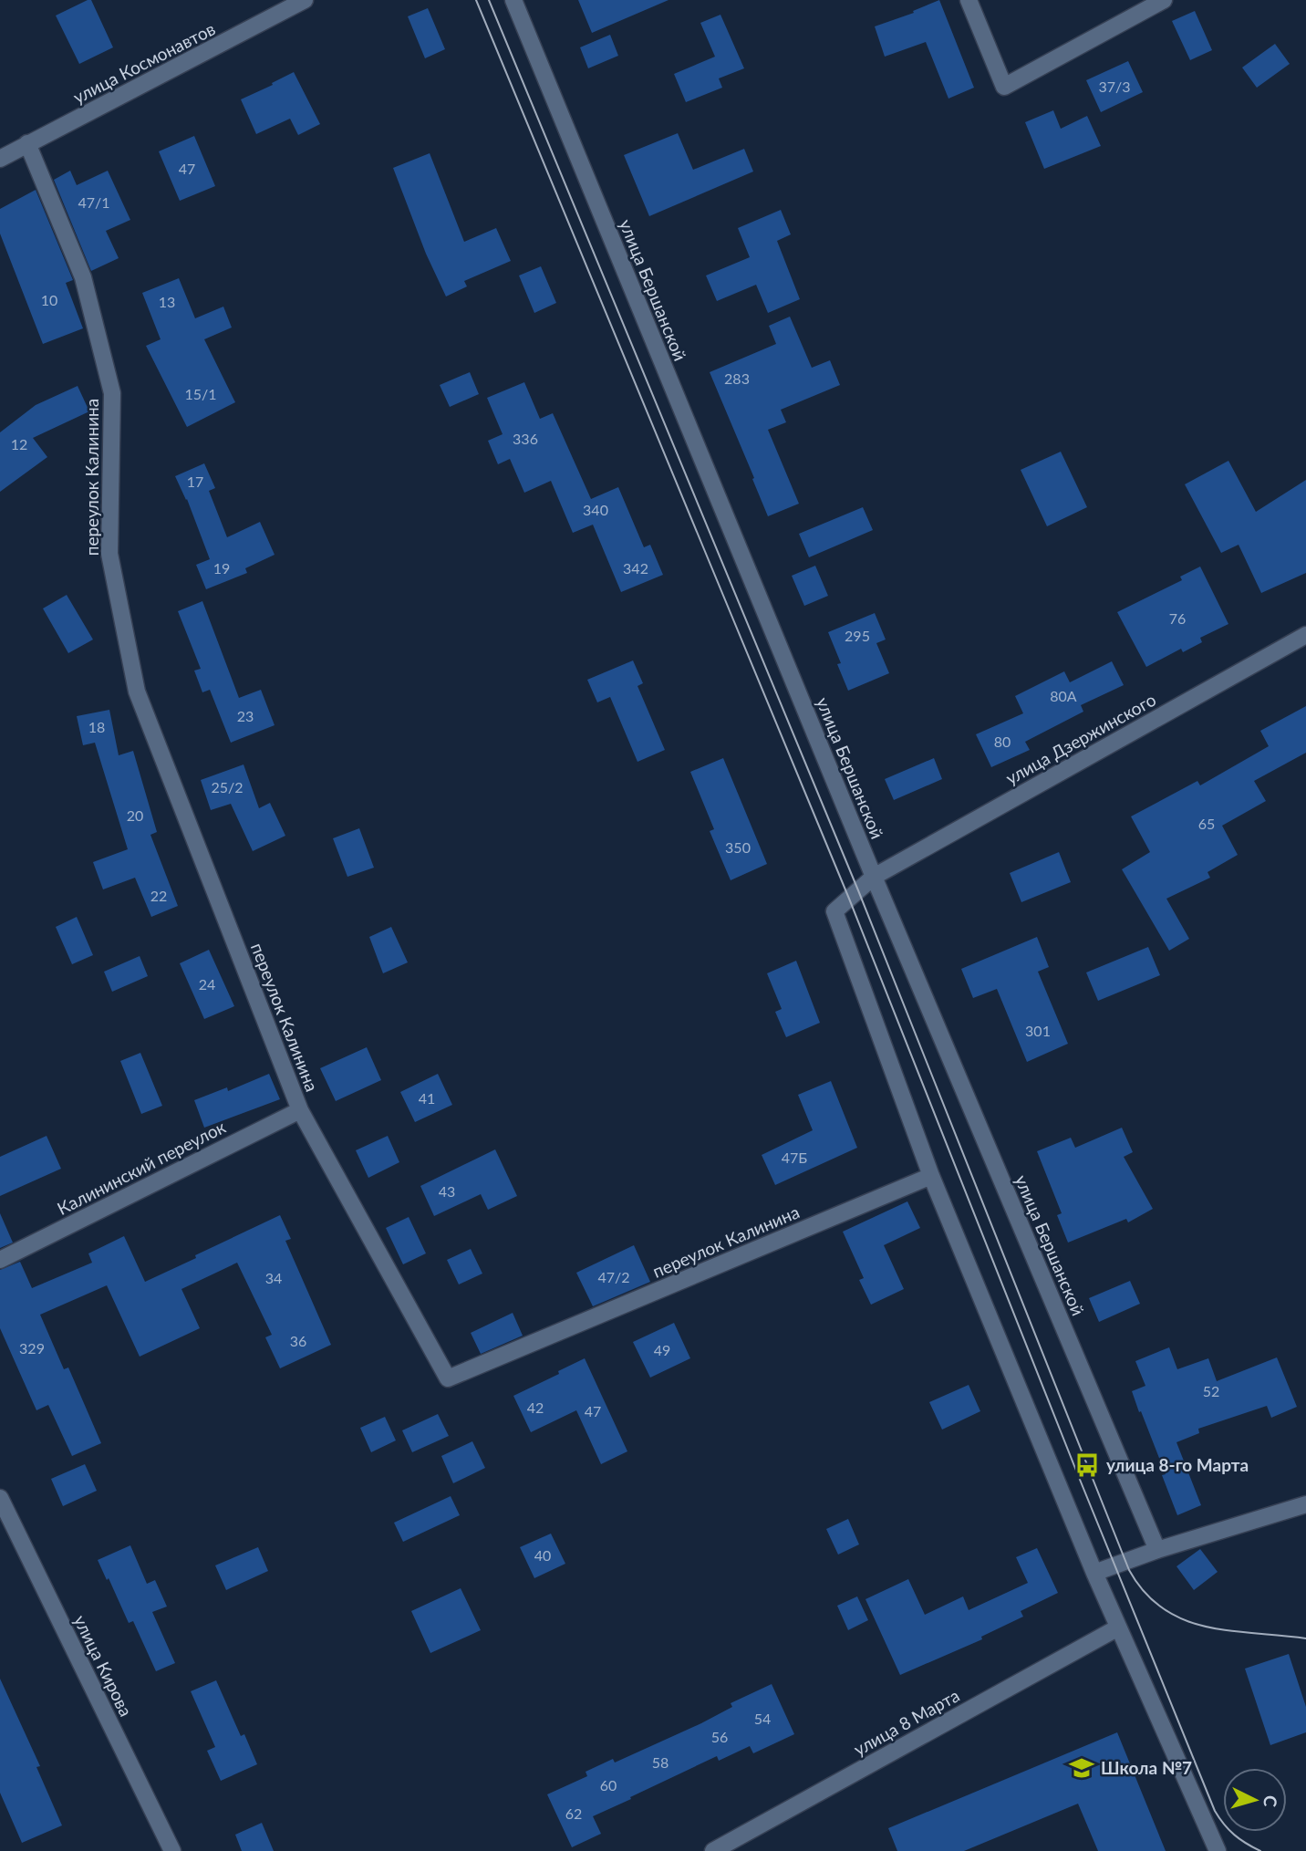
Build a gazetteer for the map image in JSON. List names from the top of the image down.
{
  "streets": {
    "street": [
      "улица Космонавтов",
      "улица Бершанской",
      "переулок Калинина",
      "улица Дзержинского",
      "Калининский переулок",
      "улица Кирова",
      "улица 8 Марта"
    ]
  },
  "crossings": [
    ["улица Космонавтов", "переулок Калинина"],
    ["улица Бершанской", "улица Дзержинского"],
    ["переулок Калинина", "улица Дзержинского"],
    ["переулок Калинина", "Калининский переулок"]
  ],
  "places": {
    "bus stop": ["улица 8-го Марта"],
    "school or university": ["Школа №7"]
  },
  "house_numbers": [
    "37/3",
    "47",
    "47/1",
    "10",
    "13",
    "283",
    "15/1",
    "336",
    "12",
    "17",
    "340",
    "19",
    "342",
    "76",
    "295",
    "80А",
    "23",
    "18",
    "80",
    "25/2",
    "20",
    "65",
    "350",
    "22",
    "24",
    "301",
    "41",
    "47Б",
    "43",
    "47/2",
    "34",
    "36",
    "329",
    "49",
    "52",
    "42",
    "47",
    "40",
    "54",
    "56",
    "58",
    "60",
    "62"
  ],
  "north": "right"
}
